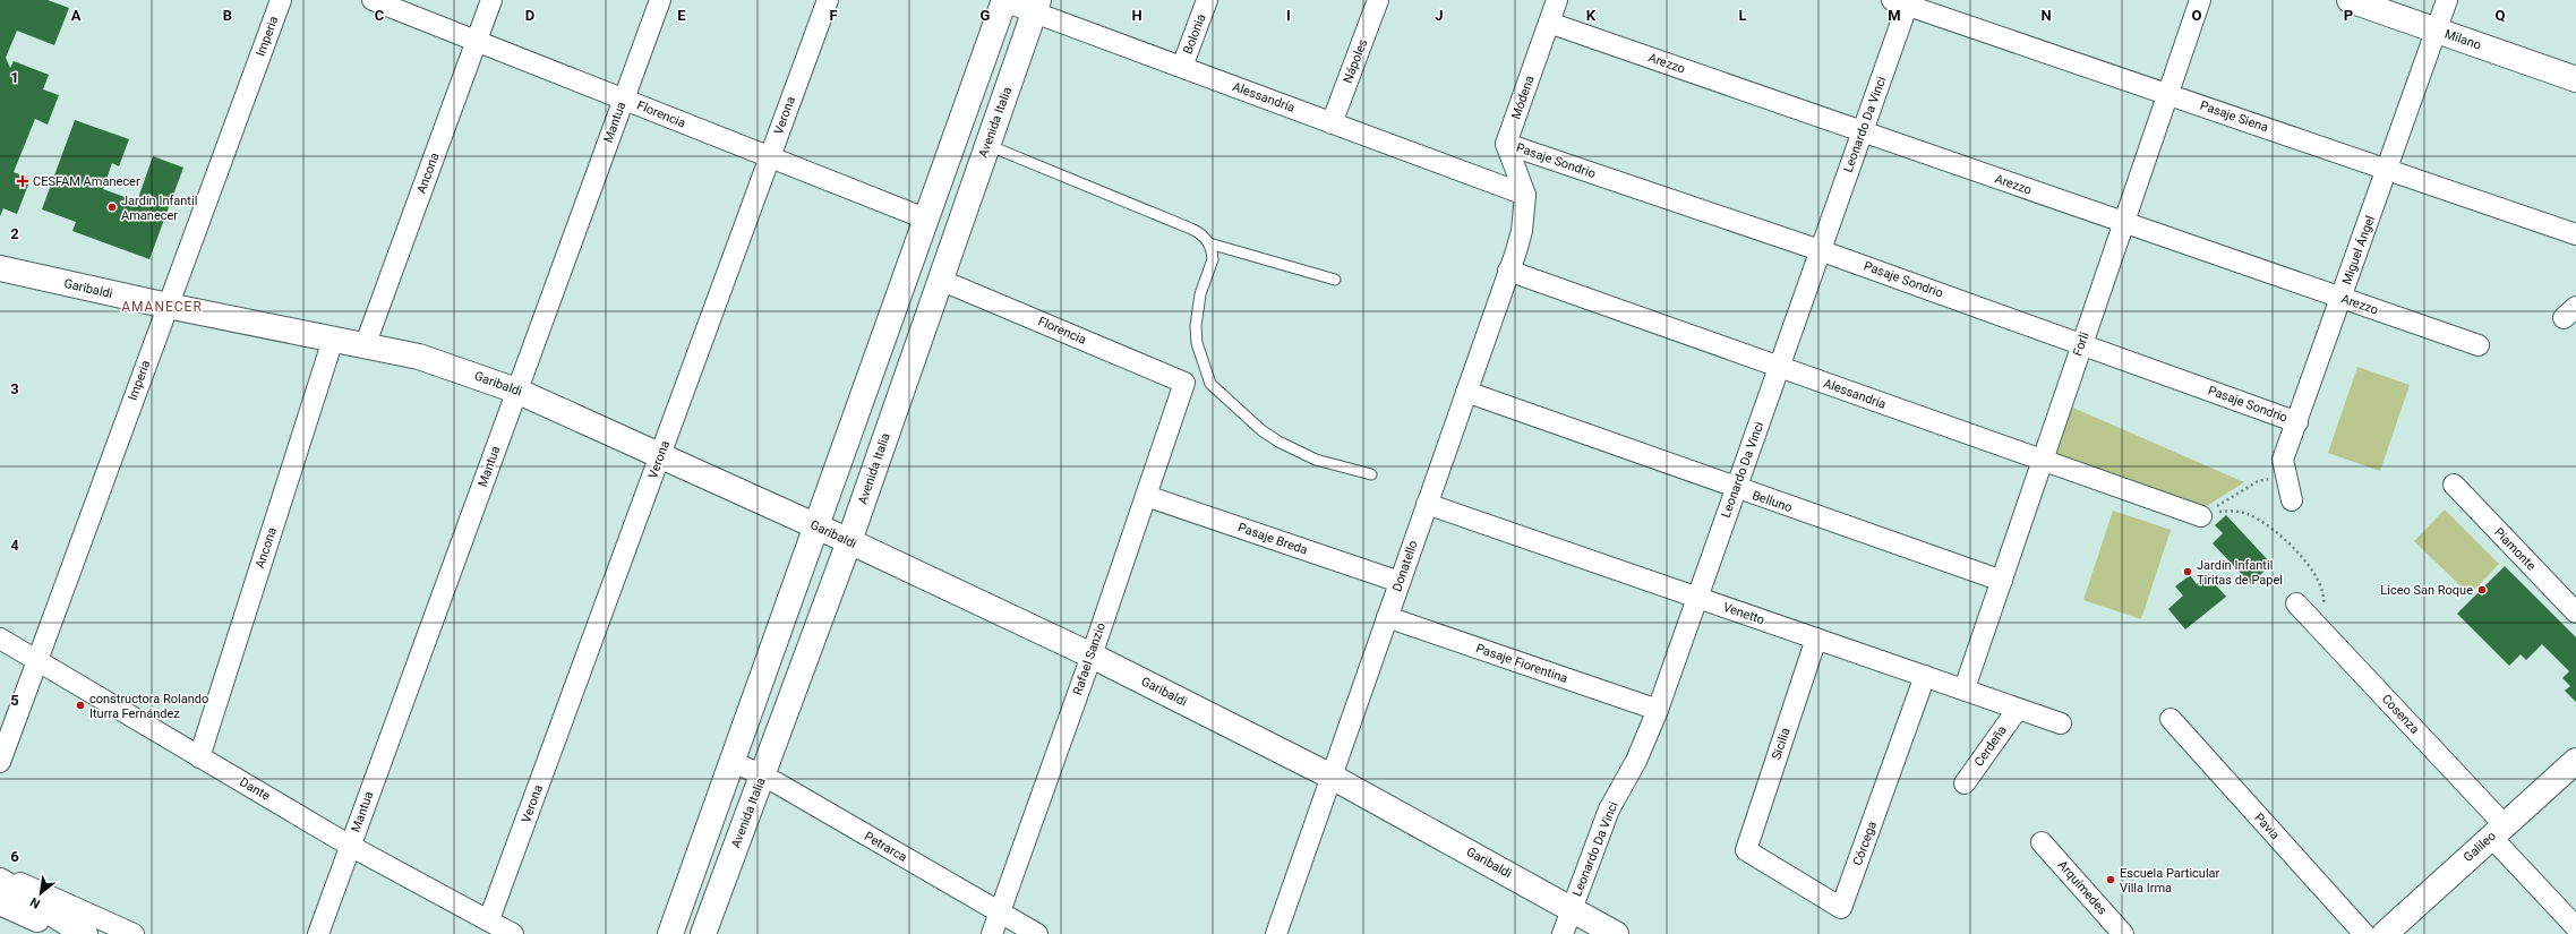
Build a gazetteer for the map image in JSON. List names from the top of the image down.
{
  "streets": {
    "street": [
      "Bolonia",
      "Imperia",
      "Milano",
      "Nápoles",
      "Arezzo",
      "Alessandría",
      "Módena",
      "Florencia",
      "Verona",
      "Pasaje Siena",
      "Mantua",
      "Avenida Italia",
      "Leonardo Da Vinci",
      "Pasaje Sondrio",
      "Ancona",
      "Miguel Ángel",
      "Garibaldi",
      "Forli",
      "Belluno",
      "Pasaje Breda",
      "Piamonte",
      "Donatello",
      "Venetto",
      "Rafael Sanzio",
      "Pasaje Fiorentina",
      "Cosenza",
      "Sicilia",
      "Cerdeña",
      "Dante",
      "Pavia",
      "Córcega",
      "Petrarca",
      "Galileo",
      "Arquímedes"
    ]
  },
  "crossings": [
    ["Bolonia", "Alessandría"],
    ["Imperia", "Garibaldi"],
    ["Imperia", "Dante"],
    ["Milano", "Miguel Ángel"],
    ["Nápoles", "Alessandría"],
    ["Arezzo", "Módena"],
    ["Arezzo", "Leonardo Da Vinci"],
    ["Arezzo", "Miguel Ángel"],
    ["Arezzo", "Forli"],
    ["Alessandría", "Avenida Italia"],
    ["Alessandría", "Leonardo Da Vinci"],
    ["Alessandría", "Forli"],
    ["Alessandría", "Donatello"],
    ["Módena", "Pasaje Sondrio"],
    ["Florencia", "Verona"],
    ["Florencia", "Mantua"],
    ["Florencia", "Avenida Italia"],
    ["Florencia", "Ancona"],
    ["Florencia", "Rafael Sanzio"],
    ["Verona", "Garibaldi"],
    ["Verona", "Dante"],
    ["Pasaje Siena", "Leonardo Da Vinci"],
    ["Pasaje Siena", "Miguel Ángel"],
    ["Pasaje Siena", "Forli"],
    ["Mantua", "Garibaldi"],
    ["Mantua", "Dante"],
    ["Avenida Italia", "Garibaldi"],
    ["Avenida Italia", "Petrarca"],
    ["Leonardo Da Vinci", "Pasaje Sondrio"],
    ["Leonardo Da Vinci", "Garibaldi"],
    ["Leonardo Da Vinci", "Belluno"],
    ["Leonardo Da Vinci", "Venetto"],
    ["Leonardo Da Vinci", "Pasaje Fiorentina"],
    ["Pasaje Sondrio", "Miguel Ángel"],
    ["Pasaje Sondrio", "Forli"],
    ["Ancona", "Garibaldi"],
    ["Ancona", "Dante"],
    ["Garibaldi", "Donatello"],
    ["Garibaldi", "Rafael Sanzio"],
    ["Forli", "Belluno"],
    ["Forli", "Venetto"],
    ["Belluno", "Donatello"],
    ["Pasaje Breda", "Donatello"],
    ["Pasaje Breda", "Rafael Sanzio"],
    ["Donatello", "Venetto"],
    ["Donatello", "Pasaje Fiorentina"],
    ["Venetto", "Sicilia"],
    ["Venetto", "Cerdeña"],
    ["Venetto", "Córcega"],
    ["Rafael Sanzio", "Petrarca"],
    ["Cosenza", "Galileo"],
    ["Sicilia", "Córcega"]
  ],
  "districts": ["AMANECER"],
  "places": {
    "health": ["CESFAM Amanecer"],
    "other": [
      "Jardín Infantil Amanecer",
      "Jardín Infantil Tiritas de Papel",
      "Liceo San Roque",
      "constructora Rolando Iturra Fernández",
      "Escuela Particular Villa Irma"
    ]
  },
  "north": "bottom left",
  "grid": {
    "columns": [
      "A",
      "B",
      "C",
      "D",
      "E",
      "F",
      "G",
      "H",
      "I",
      "J",
      "K",
      "L",
      "M",
      "N",
      "O",
      "P",
      "Q"
    ],
    "rows": [
      "1",
      "2",
      "3",
      "4",
      "5",
      "6"
    ]
  }
}
